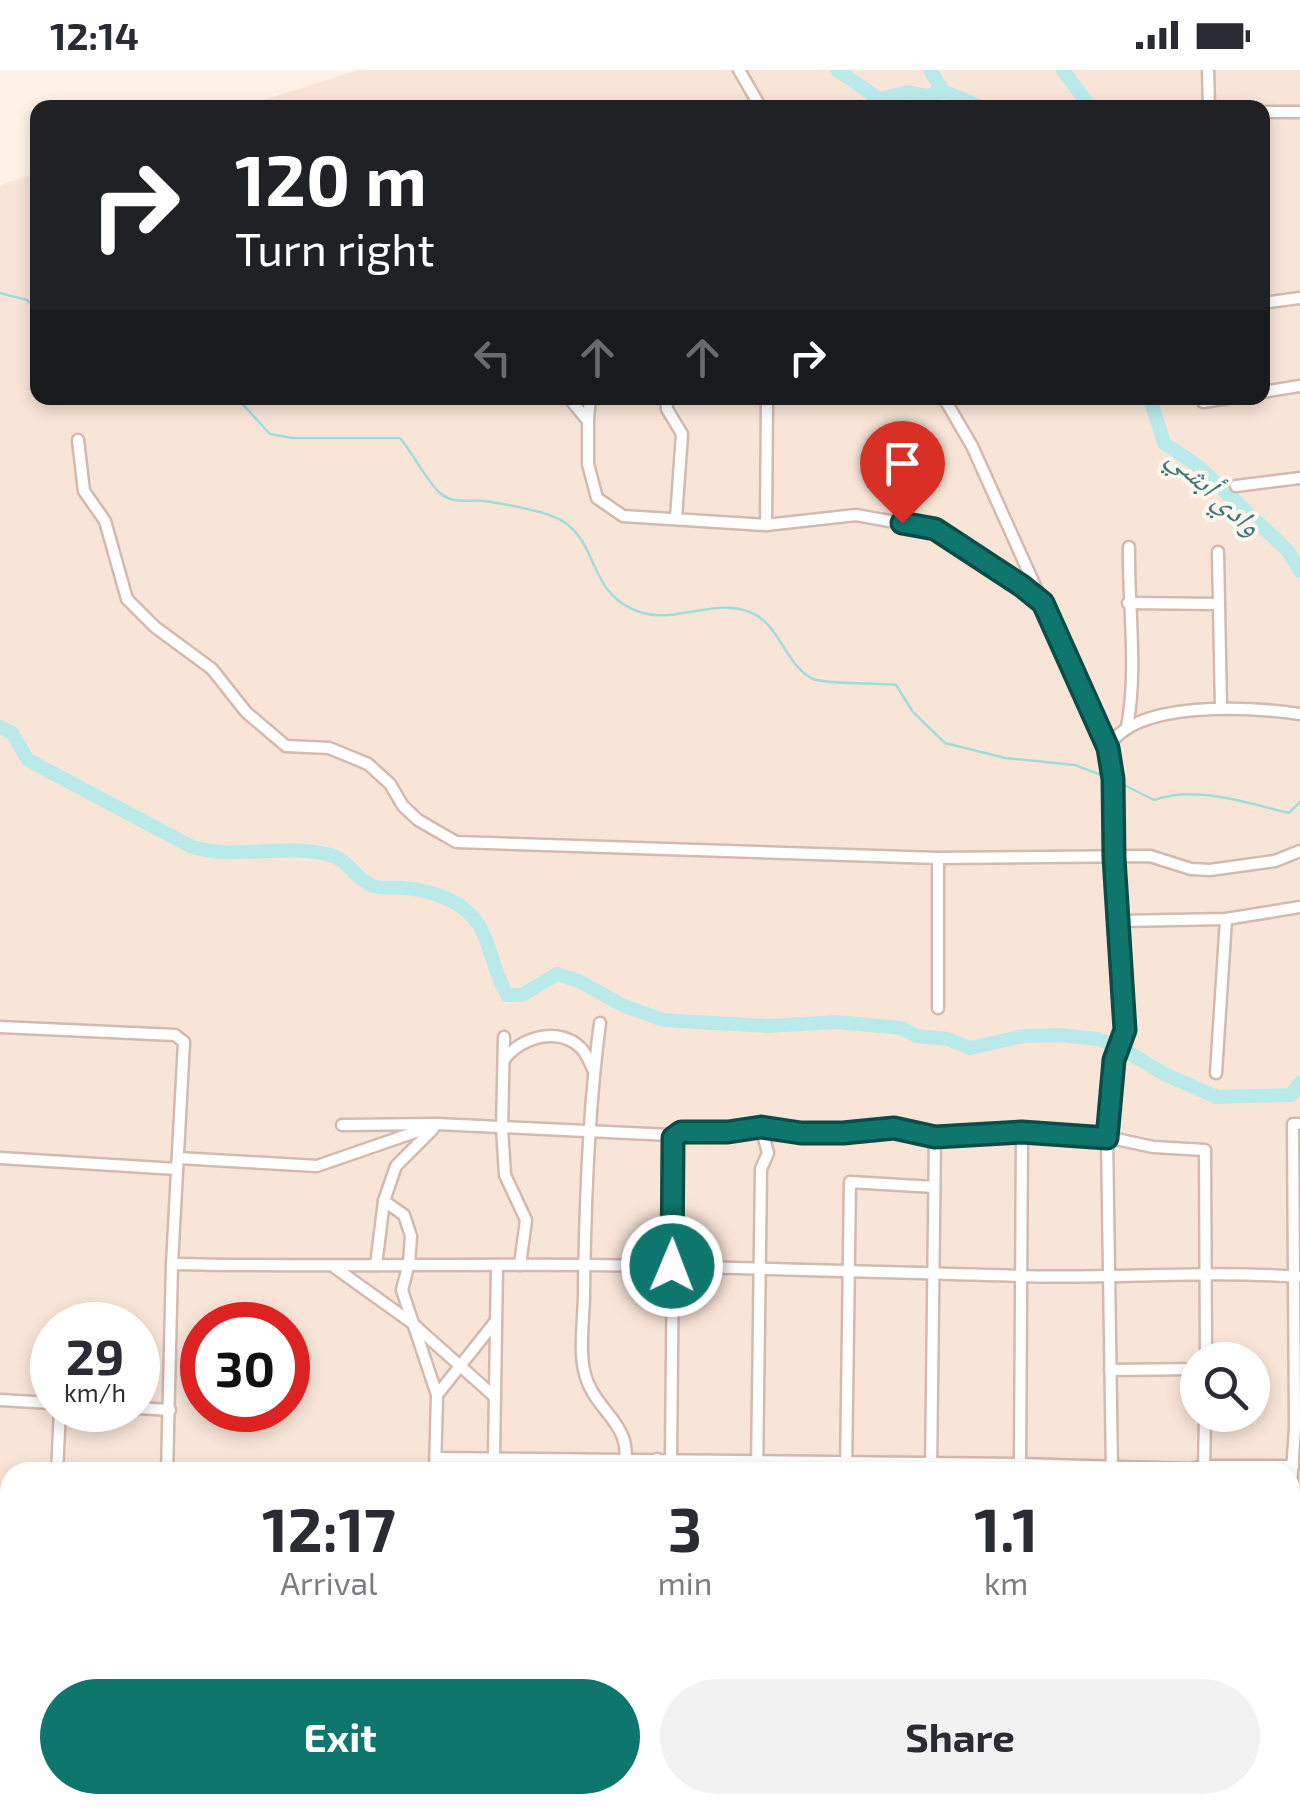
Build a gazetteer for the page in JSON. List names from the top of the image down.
{
  "water": ["وادي أبشي"],
  "page": {
    "status": "12:14",
    "turn": ["120 m", "Turn right"],
    "speed": "29 km/h",
    "limit": "30",
    "eta": [
      "12:17",
      "Arrival",
      "3",
      "min",
      "1.1",
      "km"
    ],
    "buttons": ["Exit", "Share"]
  }
}
